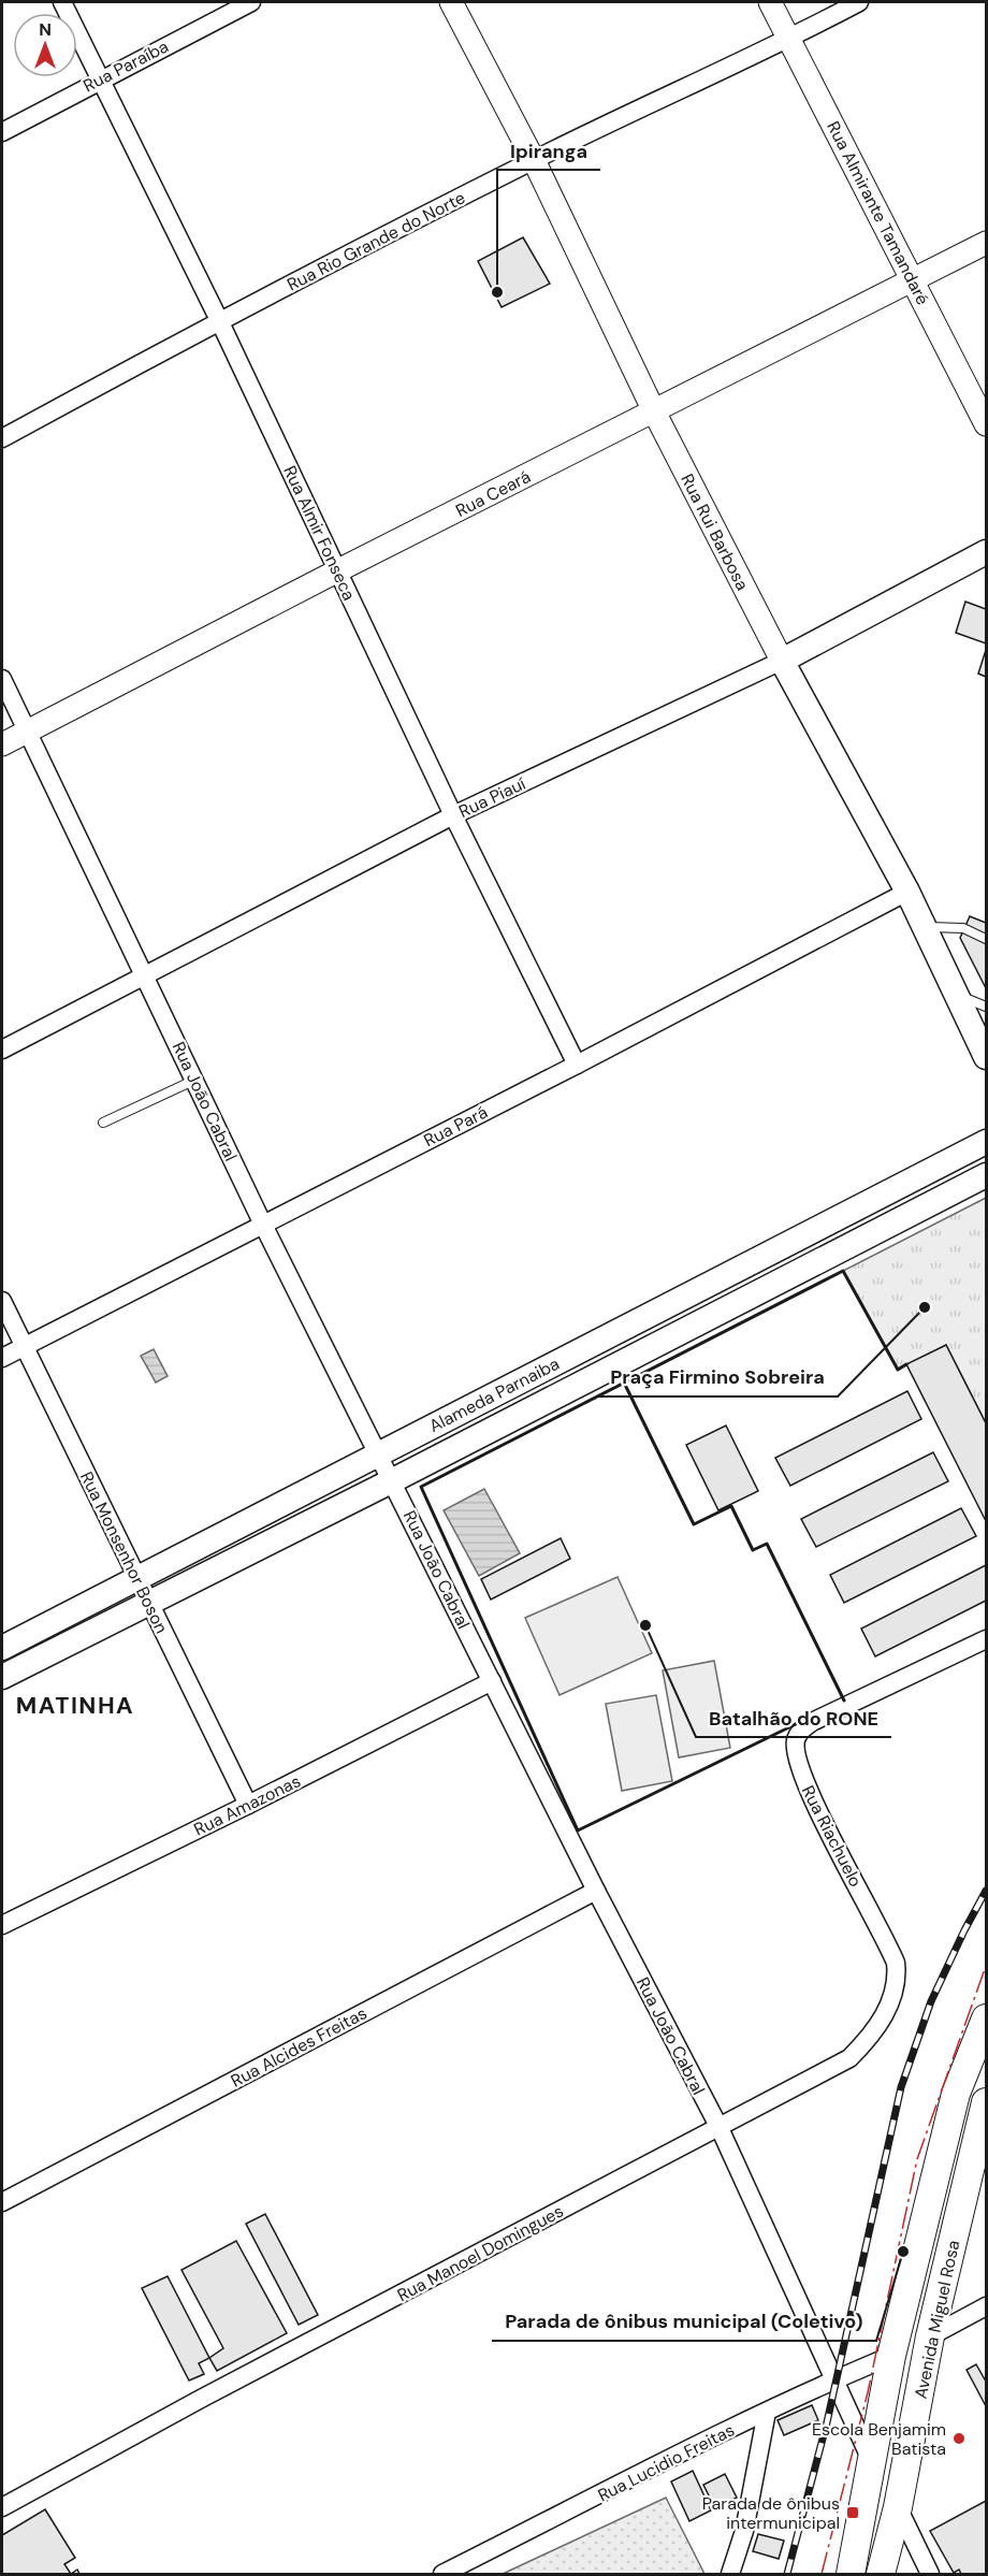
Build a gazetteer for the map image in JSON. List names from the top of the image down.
{
  "streets": {
    "main road": [
      "Rua Rui Barbosa",
      "Rua Piauí",
      "Alameda Parnaiba",
      "Avenida Miguel Rosa"
    ],
    "street": [
      "Rua Paraíba",
      "Rua Almirante Tamandaré",
      "Rua Rio Grande do Norte",
      "Rua Ceará",
      "Rua Almir Fonseca",
      "Rua João Cabral",
      "Rua Pará",
      "Rua Monsenhor Boson",
      "Rua Amazonas",
      "Rua Riachuelo",
      "Rua Alcides Freitas",
      "Rua Manoel Domingues",
      "Rua Lucidio Freitas"
    ]
  },
  "crossings": [
    ["Rua Paraíba", "Rua Almir Fonseca"],
    ["Rua Almirante Tamandaré", "Rua Rio Grande do Norte"],
    ["Rua Almirante Tamandaré", "Rua Ceará"],
    ["Rua Rio Grande do Norte", "Rua Rui Barbosa"],
    ["Rua Rio Grande do Norte", "Rua Almir Fonseca"],
    ["Rua Ceará", "Rua Rui Barbosa"],
    ["Rua Ceará", "Rua Almir Fonseca"],
    ["Rua Ceará", "Rua João Cabral"],
    ["Rua Rui Barbosa", "Rua Piauí"],
    ["Rua Rui Barbosa", "Rua Pará"],
    ["Rua Almir Fonseca", "Rua Piauí"],
    ["Rua Almir Fonseca", "Rua Pará"],
    ["Rua Piauí", "Rua João Cabral"],
    ["Rua João Cabral", "Rua Pará"],
    ["Rua João Cabral", "Alameda Parnaiba"],
    ["Rua João Cabral", "Rua Amazonas"],
    ["Rua João Cabral", "Rua Alcides Freitas"],
    ["Rua João Cabral", "Rua Manoel Domingues"],
    ["Rua João Cabral", "Avenida Miguel Rosa"],
    ["Rua João Cabral", "Rua Lucidio Freitas"],
    ["Rua Pará", "Rua Monsenhor Boson"],
    ["Alameda Parnaiba", "Rua Monsenhor Boson"],
    ["Rua Monsenhor Boson", "Rua Amazonas"],
    ["Rua Riachuelo", "Rua Manoel Domingues"],
    ["Avenida Miguel Rosa", "Rua Lucidio Freitas"]
  ],
  "districts": ["MATINHA"],
  "places": {
    "other": [
      "Ipiranga",
      "Praça Firmino Sobreira",
      "Batalhão do RONE",
      "Parada de ônibus municipal (Coletivo)",
      "Escola Benjamim Batista"
    ],
    "transit": ["Parada de ônibus intermunicipal"]
  },
  "north": "top"
}
